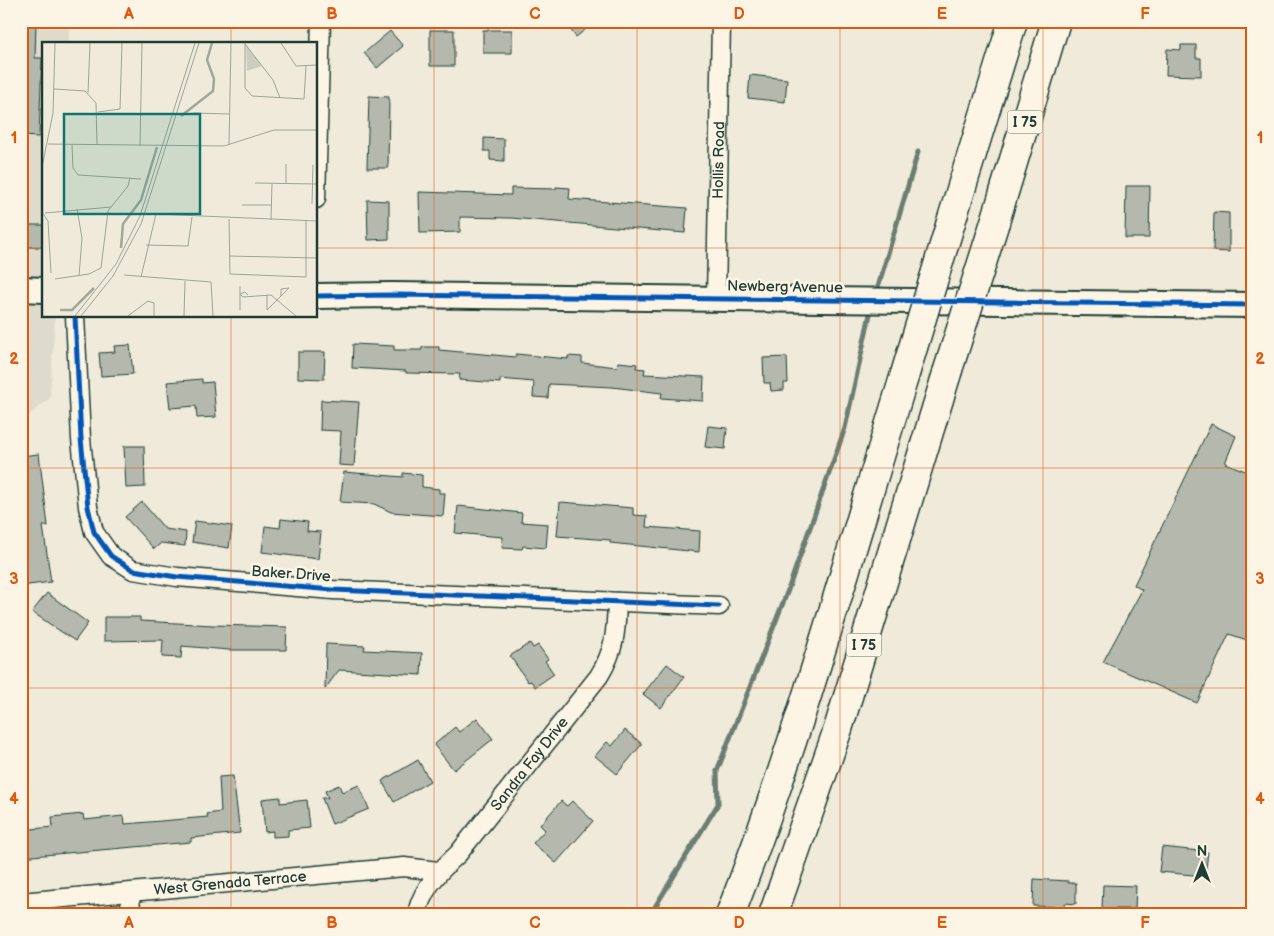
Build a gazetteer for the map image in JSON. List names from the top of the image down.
{
  "streets": {
    "highway": ["I 75"],
    "street": [
      "Hollis Road",
      "Newberg Avenue",
      "Baker Drive",
      "Sandra Fay Drive",
      "West Grenada Terrace"
    ]
  },
  "crossings": [
    ["Hollis Road", "Newberg Avenue"],
    ["Baker Drive", "Sandra Fay Drive"],
    ["Sandra Fay Drive", "West Grenada Terrace"]
  ],
  "north": "top",
  "grid": {
    "columns": [
      "A",
      "B",
      "C",
      "D",
      "E",
      "F"
    ],
    "rows": [
      "1",
      "2",
      "3",
      "4"
    ]
  }
}
